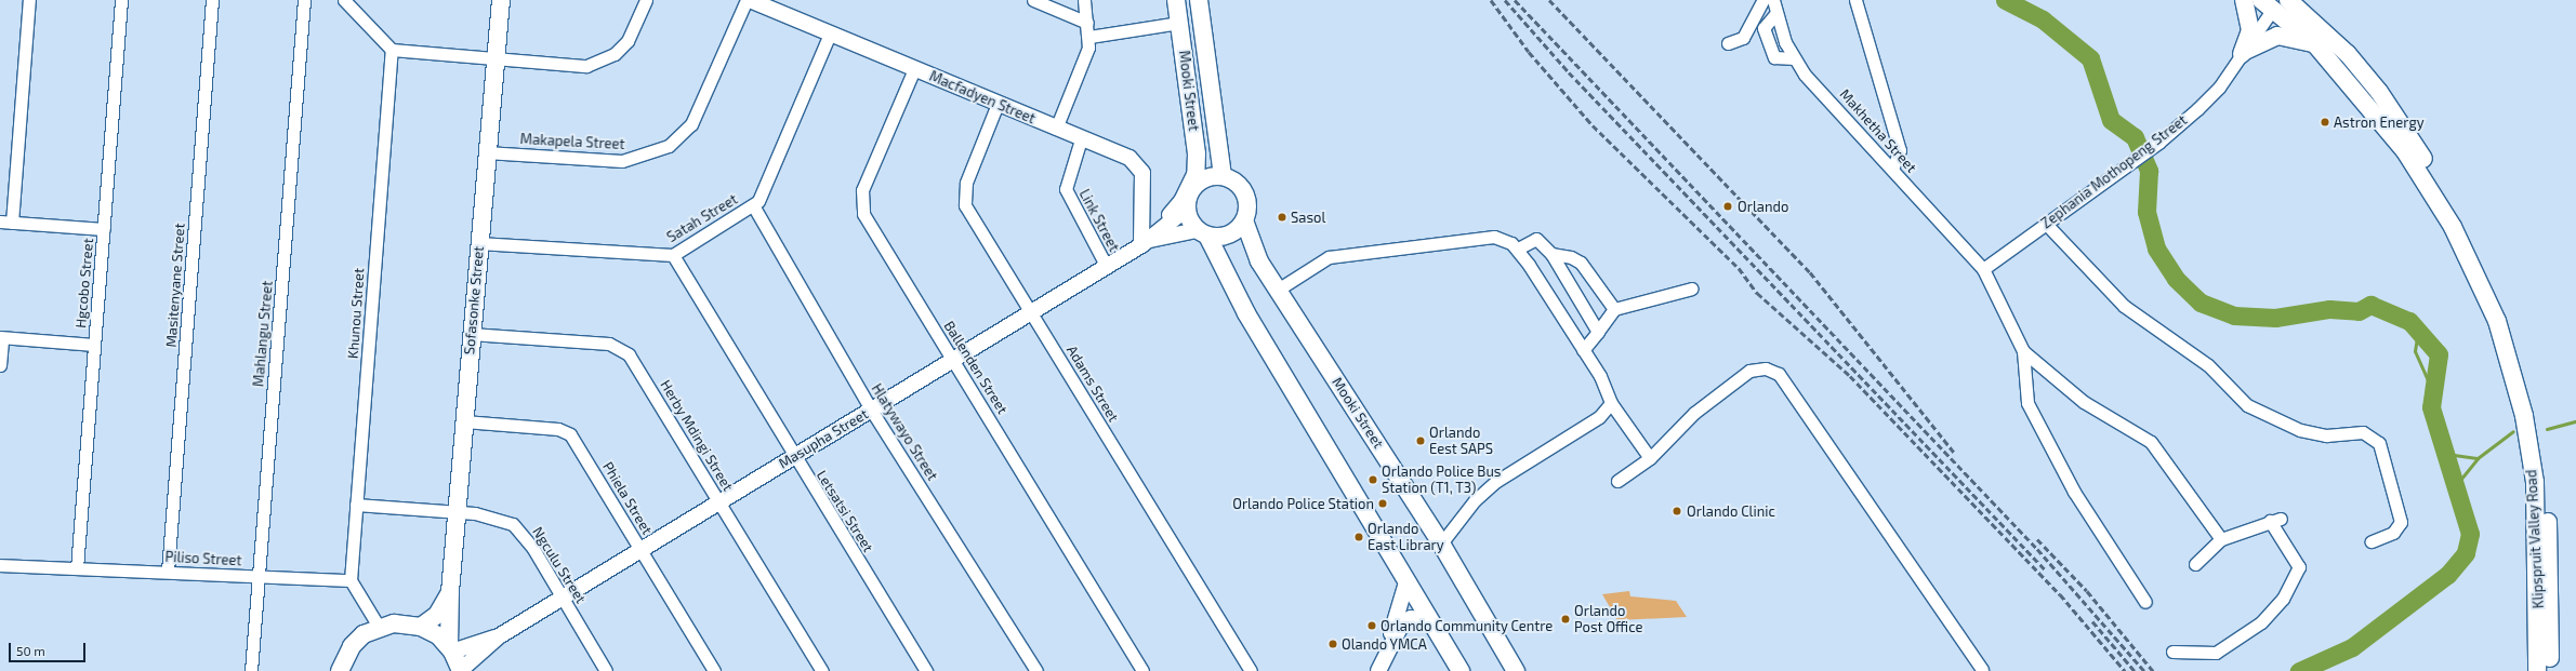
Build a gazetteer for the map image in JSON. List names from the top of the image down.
{
  "streets": {
    "main road": ["Mooki Street", "Sofasonke Street", "Klipspruit Valley Road"],
    "street": [
      "Macfadyen Street",
      "Makhetha Street",
      "Makapela Street",
      "Zephania Mothopeng Street",
      "Satah Street",
      "Link Street",
      "Hgcobo Street",
      "Masitenyane Street",
      "Khunou Street",
      "Mahlangu Street",
      "Ballenden Street",
      "Adams Street",
      "Hlatywayo Street",
      "Herby Mdingi Street",
      "Masupha Street",
      "Phiela Street",
      "Letsatsi Street",
      "Piliso Street",
      "Ngculu Street"
    ]
  },
  "crossings": [
    ["Mooki Street", "Masupha Street"],
    ["Macfadyen Street", "Satah Street"],
    ["Macfadyen Street", "Link Street"],
    ["Macfadyen Street", "Ballenden Street"],
    ["Macfadyen Street", "Adams Street"],
    ["Macfadyen Street", "Masupha Street"],
    ["Makhetha Street", "Zephania Mothopeng Street"],
    ["Makapela Street", "Sofasonke Street"],
    ["Zephania Mothopeng Street", "Klipspruit Valley Road"],
    ["Satah Street", "Sofasonke Street"],
    ["Satah Street", "Hlatywayo Street"],
    ["Satah Street", "Letsatsi Street"],
    ["Link Street", "Masupha Street"],
    ["Hgcobo Street", "Piliso Street"],
    ["Masitenyane Street", "Piliso Street"],
    ["Sofasonke Street", "Herby Mdingi Street"],
    ["Sofasonke Street", "Masupha Street"],
    ["Sofasonke Street", "Phiela Street"],
    ["Sofasonke Street", "Ngculu Street"],
    ["Khunou Street", "Piliso Street"],
    ["Khunou Street", "Ngculu Street"],
    ["Mahlangu Street", "Piliso Street"],
    ["Ballenden Street", "Masupha Street"],
    ["Adams Street", "Masupha Street"],
    ["Hlatywayo Street", "Masupha Street"],
    ["Herby Mdingi Street", "Masupha Street"],
    ["Masupha Street", "Phiela Street"],
    ["Masupha Street", "Letsatsi Street"],
    ["Masupha Street", "Ngculu Street"]
  ],
  "places": [
    "Astron Energy",
    "Orlando",
    "Sasol",
    "Orlando Eest SAPS",
    "Orlando Police Bus Station (T1, T3)",
    "Orlando Police Station",
    "Orlando Clinic",
    "Orlando East Library",
    "Orlando Post Office",
    "Orlando Community Centre",
    "Olando YMCA"
  ],
  "scale_bar": "50 m"
}
